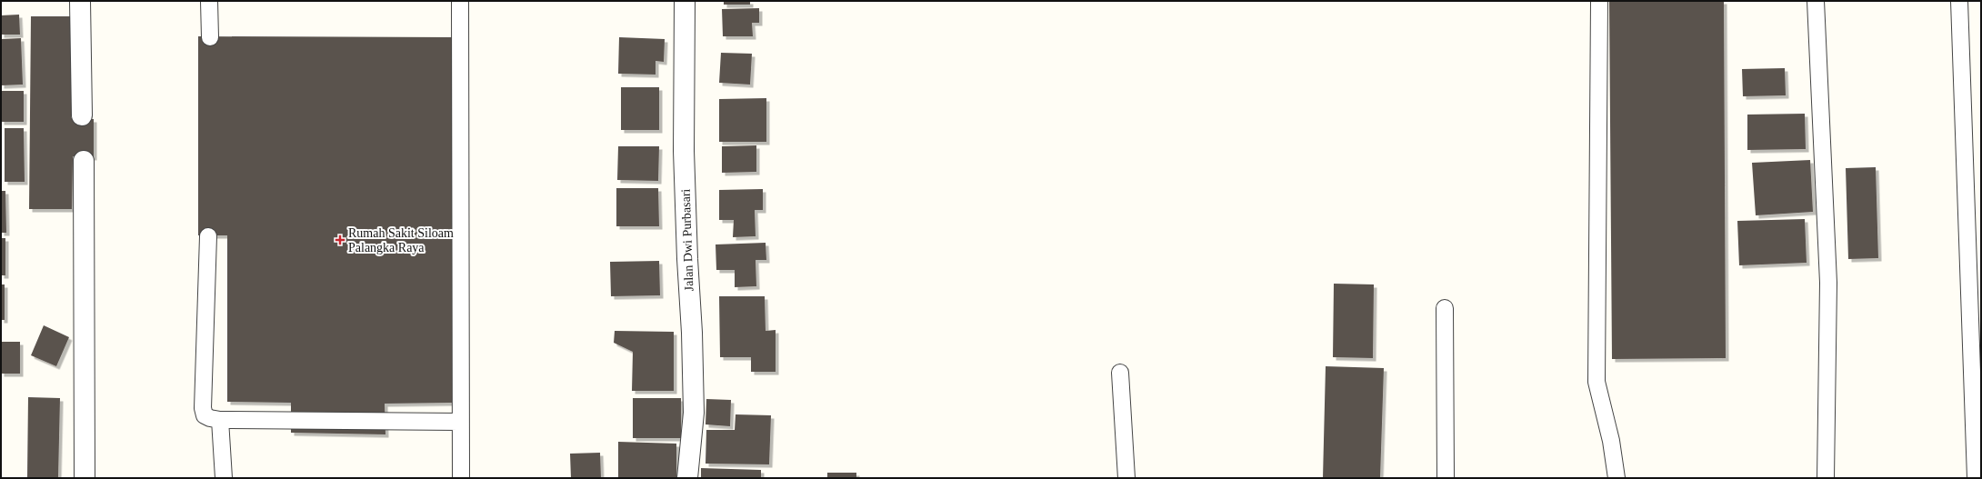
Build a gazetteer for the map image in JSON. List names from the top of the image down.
{
  "streets": {
    "street": ["Jalan Dwi Purbasari"]
  },
  "places": {
    "health": ["Rumah Sakit Siloam Palangka Raya"]
  }
}
